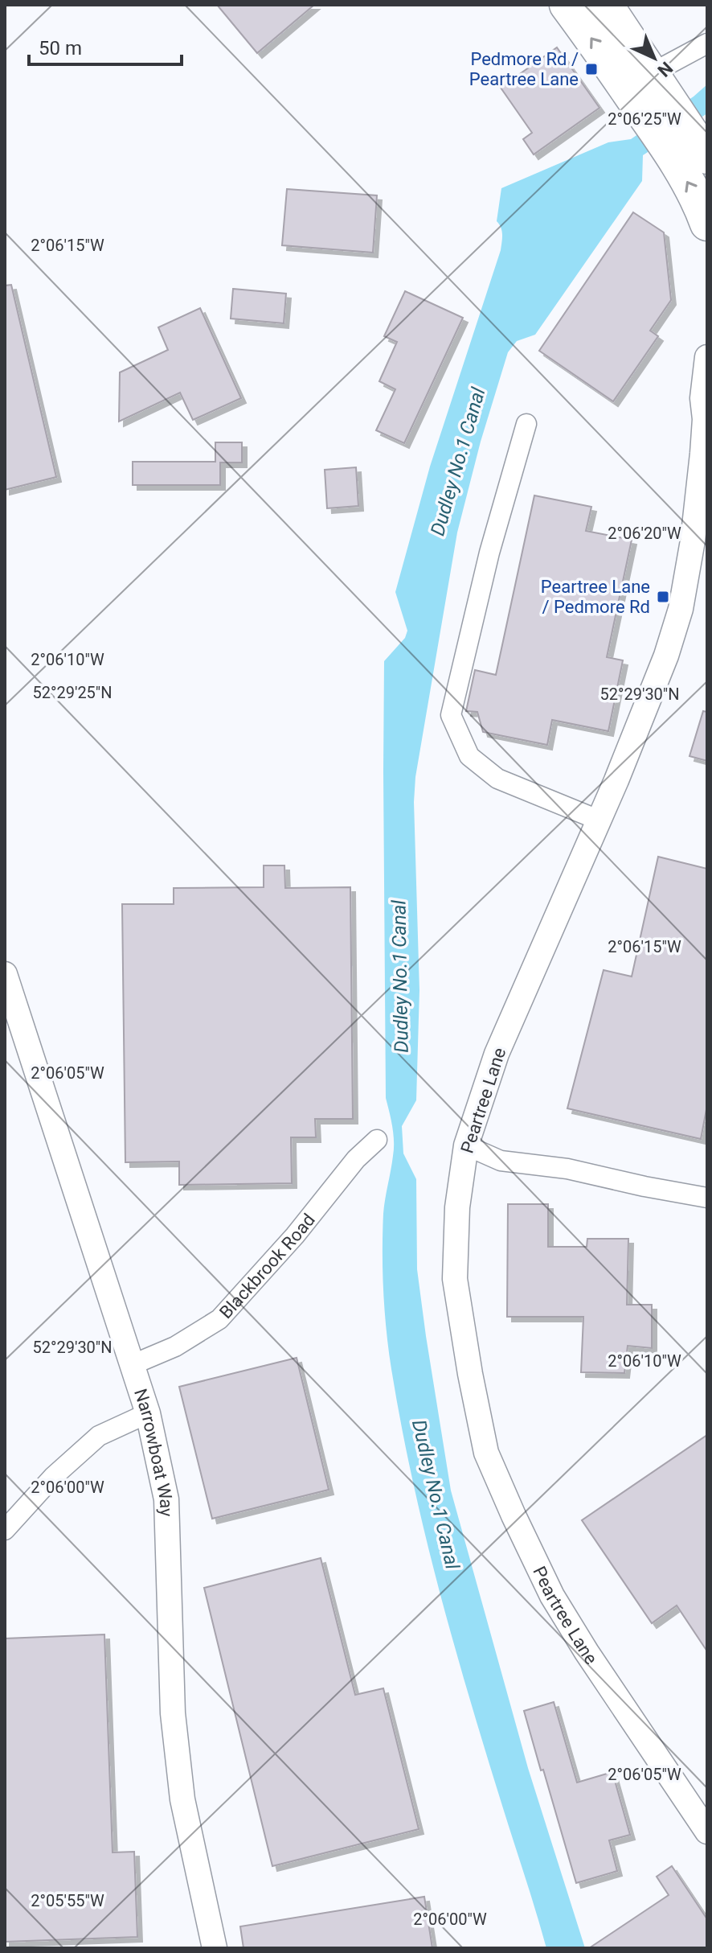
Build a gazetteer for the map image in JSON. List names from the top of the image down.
{
  "streets": {
    "street": ["Peartree Lane", "Blackbrook Road", "Narrowboat Way"]
  },
  "crossings": [
    ["Blackbrook Road", "Narrowboat Way"]
  ],
  "water": ["Dudley No.1 Canal"],
  "places": {
    "transit": ["Pedmore Rd / Peartree Lane", "Peartree Lane / Pedmore Rd"]
  },
  "scale_bar": "50 m",
  "north": "bottom right",
  "coordinates": [
    "2°06'25\"W",
    "2°06'15\"W",
    "2°06'20\"W",
    "2°06'10\"W",
    "52°29'25\"N",
    "52°29'30\"N",
    "2°06'05\"W",
    "2°06'00\"W",
    "2°05'55\"W"
  ]
}
